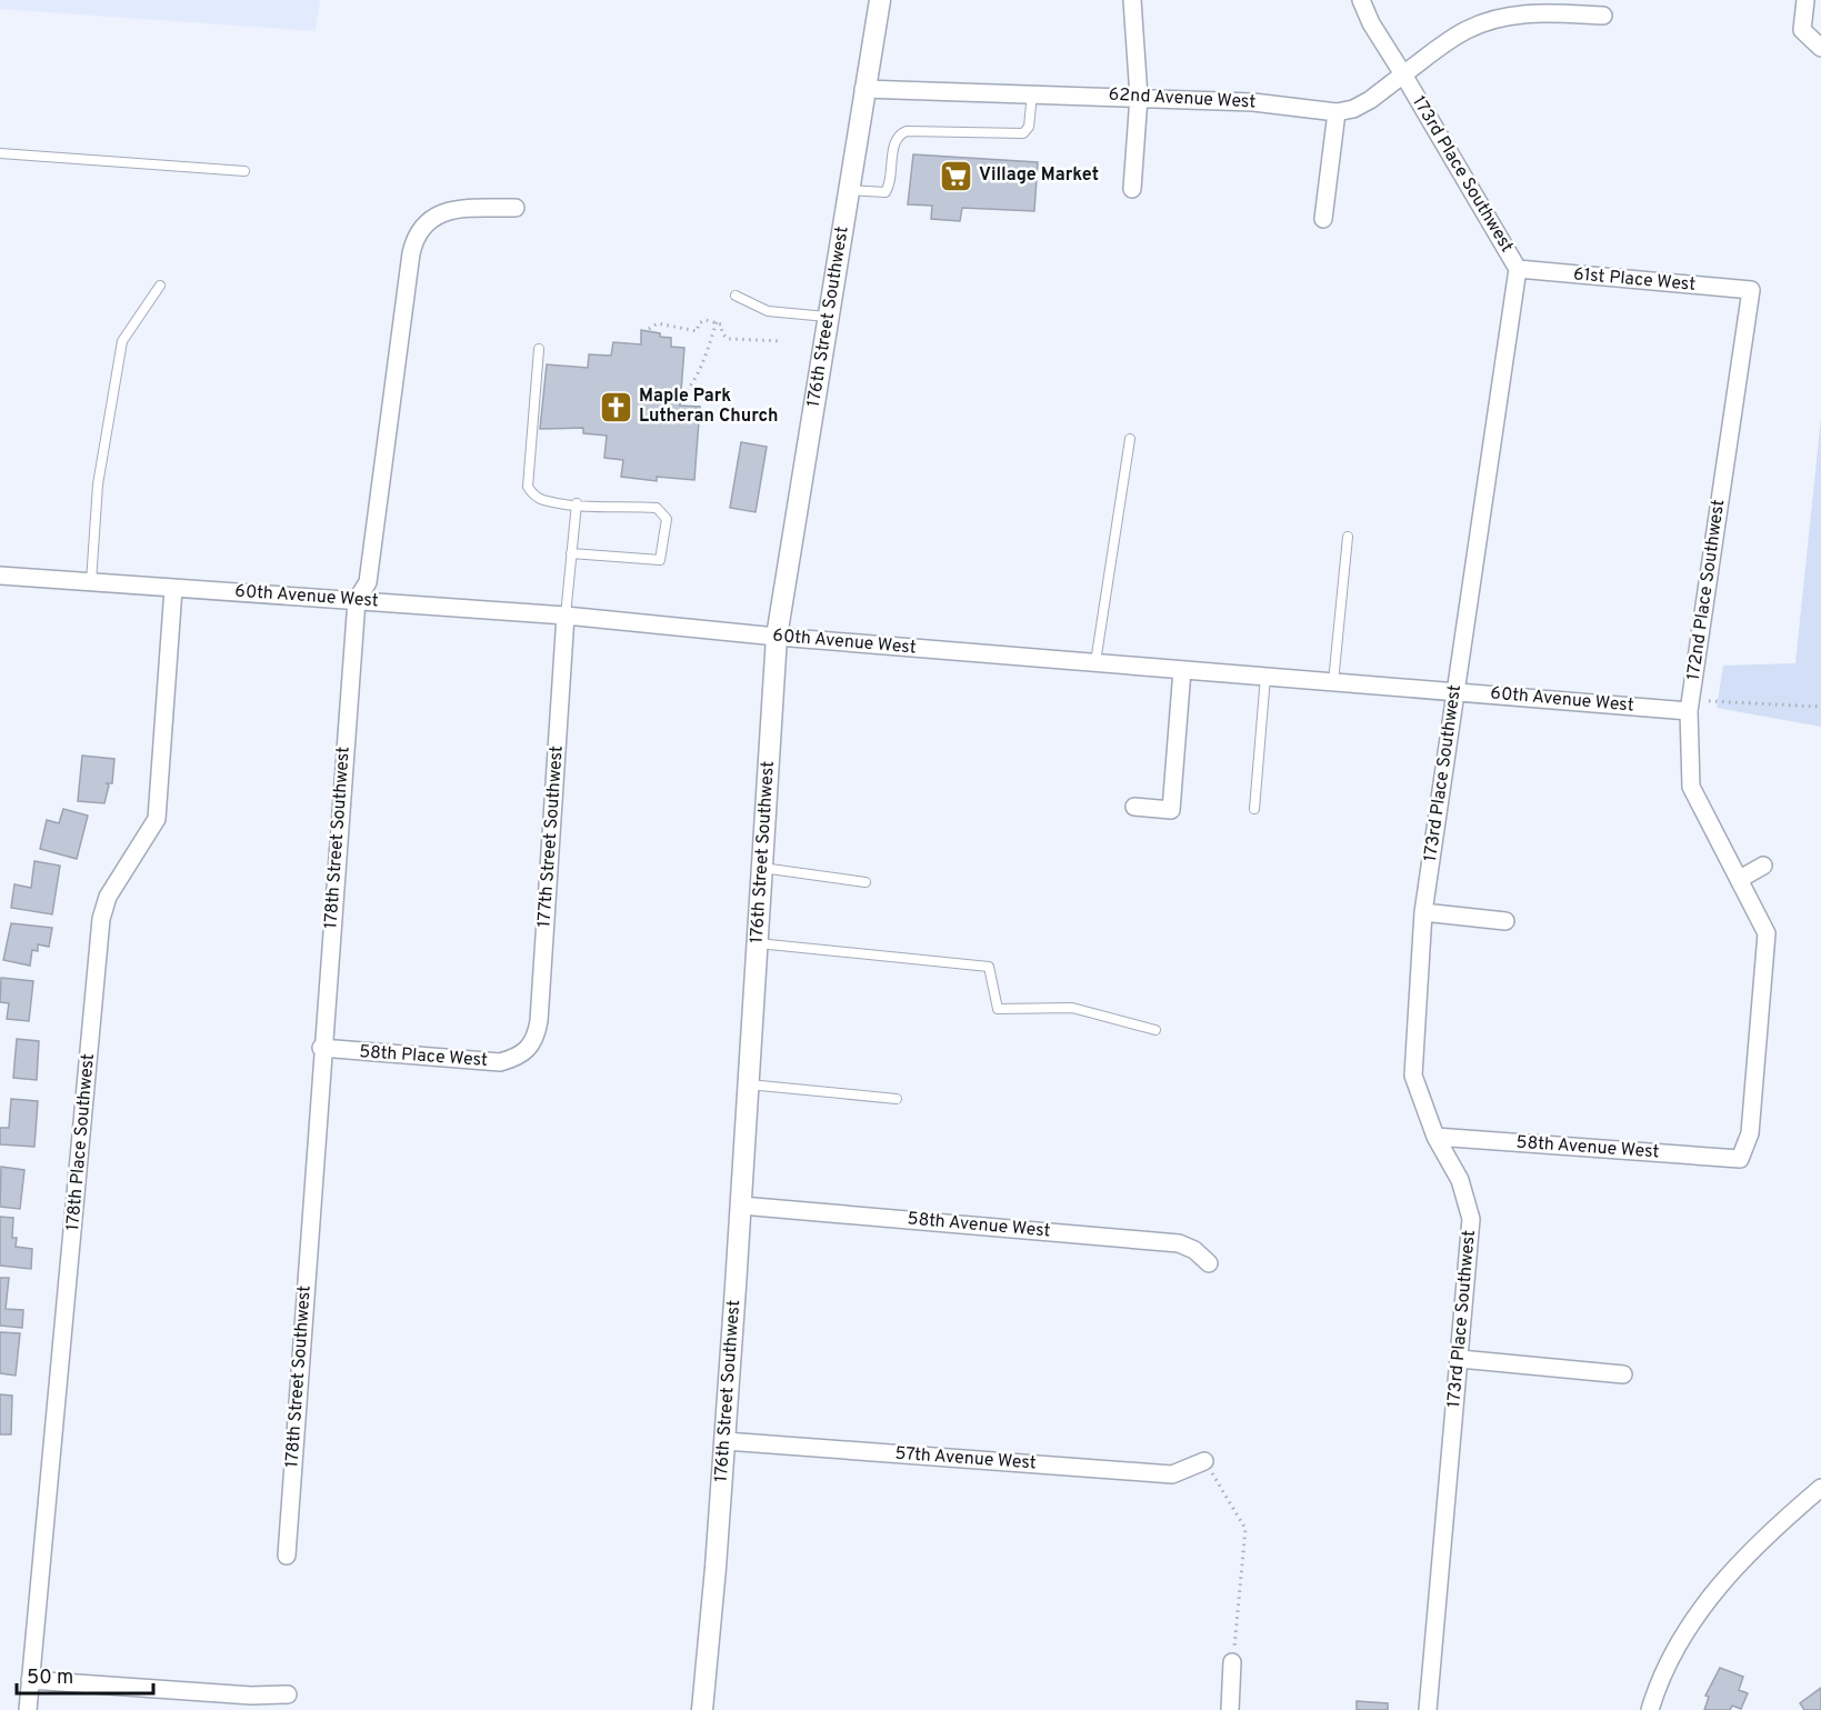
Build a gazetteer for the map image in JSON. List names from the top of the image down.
{
  "streets": {
    "street": [
      "62nd Avenue West",
      "173rd Place Southwest",
      "61st Place West",
      "176th Street Southwest",
      "172nd Place Southwest",
      "60th Avenue West",
      "177th Street Southwest",
      "178th Street Southwest",
      "58th Place West",
      "178th Place Southwest",
      "58th Avenue West",
      "57th Avenue West"
    ]
  },
  "crossings": [
    ["62nd Avenue West", "173rd Place Southwest"],
    ["62nd Avenue West", "176th Street Southwest"],
    ["173rd Place Southwest", "61st Place West"],
    ["173rd Place Southwest", "60th Avenue West"],
    ["173rd Place Southwest", "58th Avenue West"],
    ["61st Place West", "172nd Place Southwest"],
    ["176th Street Southwest", "60th Avenue West"],
    ["176th Street Southwest", "58th Avenue West"],
    ["176th Street Southwest", "57th Avenue West"],
    ["172nd Place Southwest", "60th Avenue West"],
    ["172nd Place Southwest", "58th Avenue West"],
    ["60th Avenue West", "177th Street Southwest"],
    ["60th Avenue West", "178th Street Southwest"],
    ["60th Avenue West", "178th Place Southwest"],
    ["177th Street Southwest", "58th Place West"],
    ["178th Street Southwest", "58th Place West"]
  ],
  "places": {
    "supermarket": ["Village Market"],
    "church": ["Maple Park Lutheran Church"]
  },
  "scale_bar": "50 m"
}
